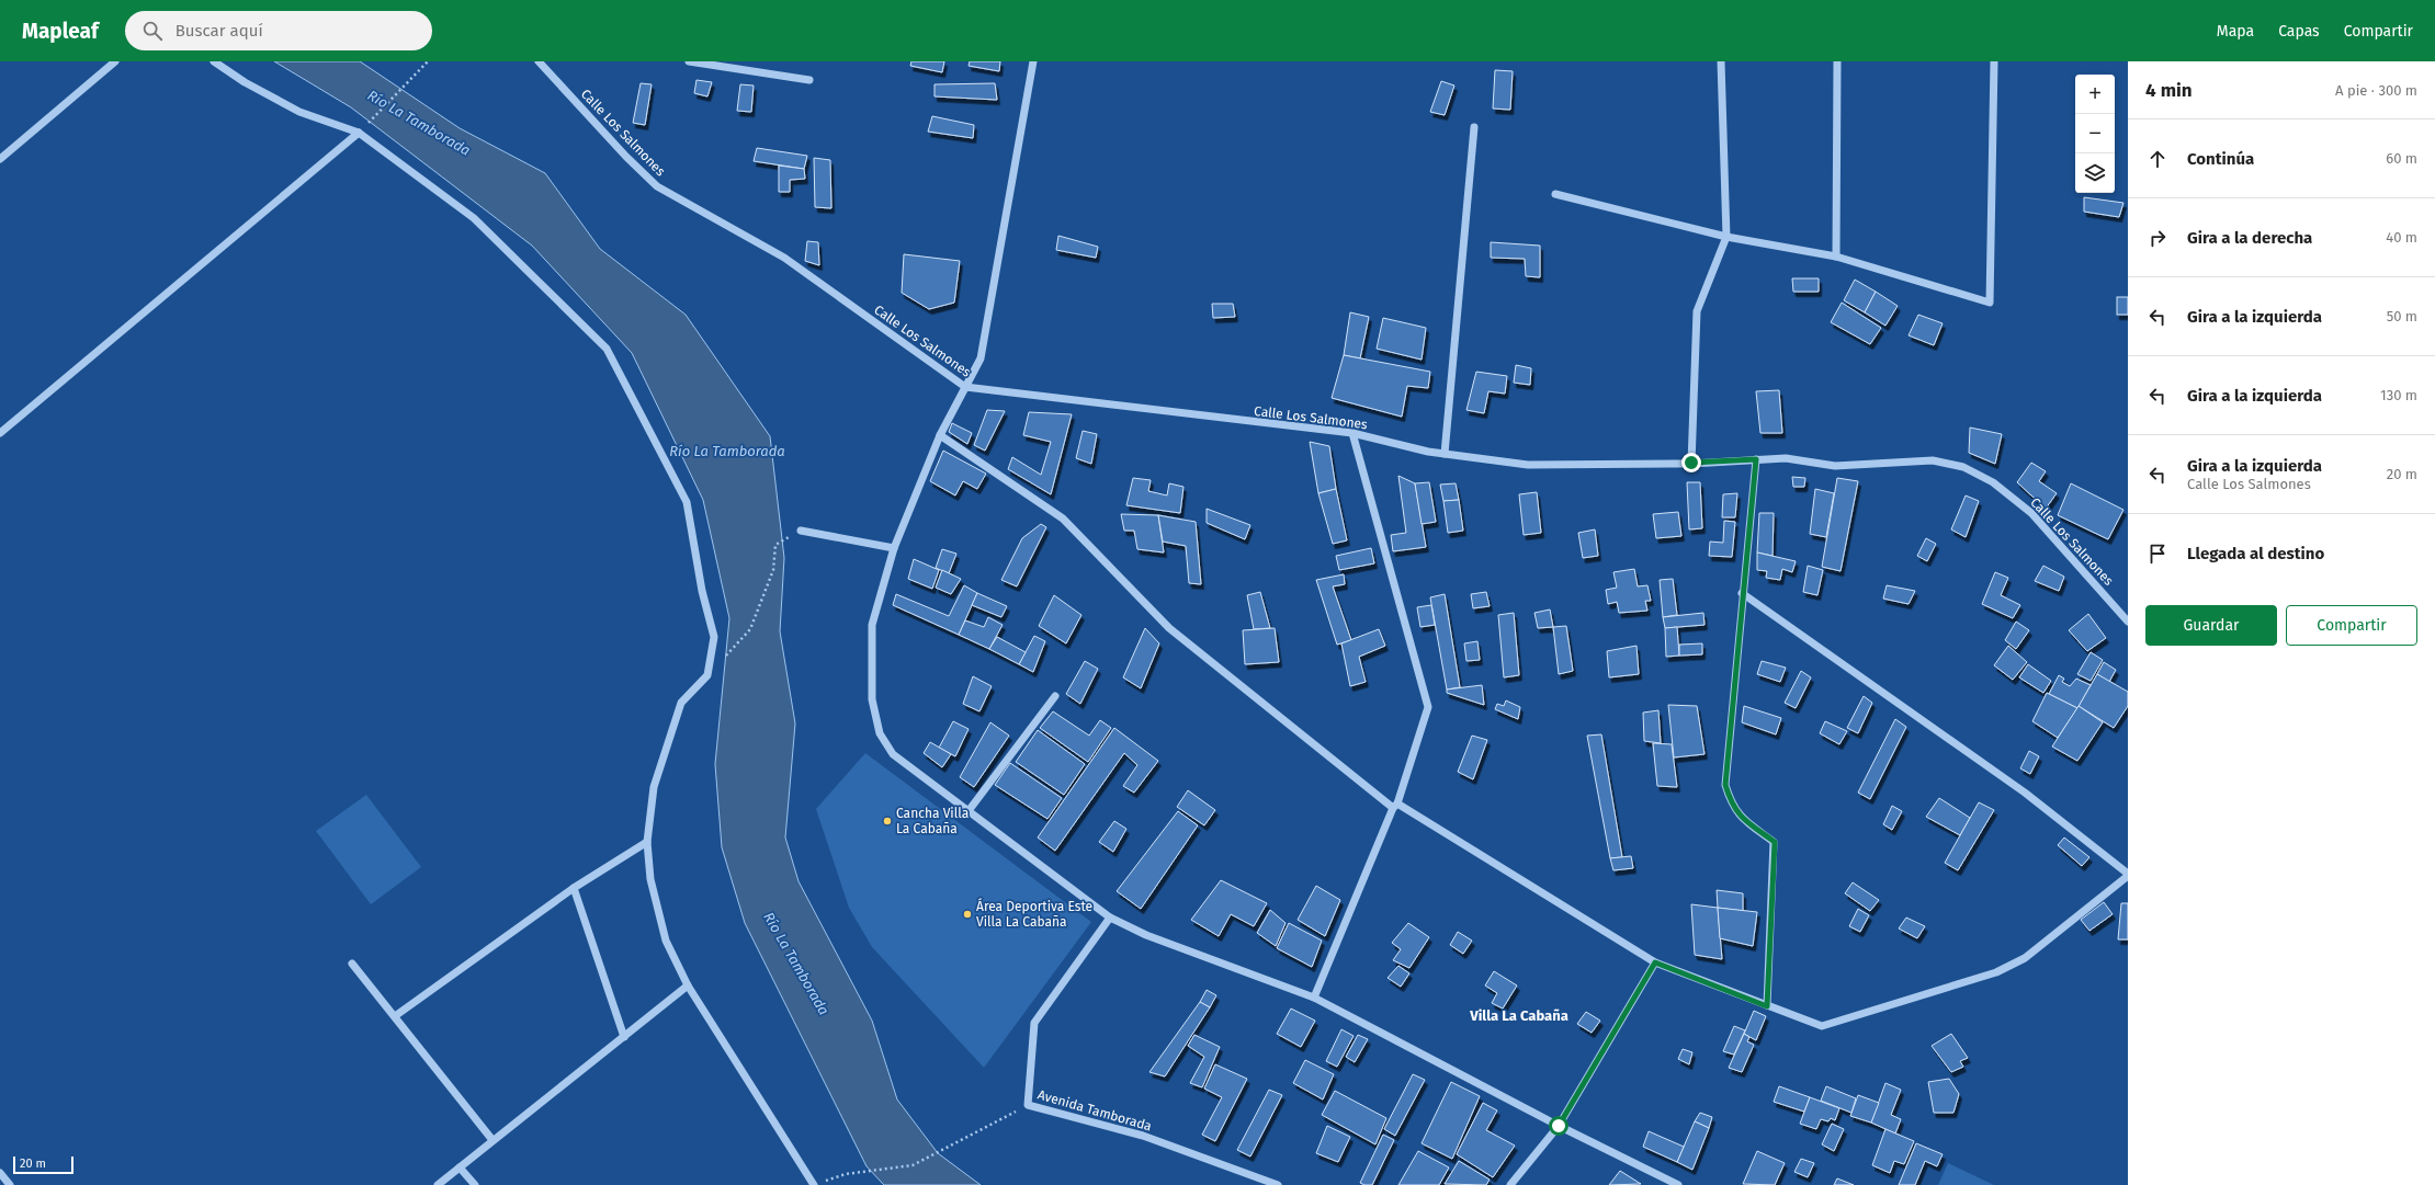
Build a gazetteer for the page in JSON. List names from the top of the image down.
{
  "streets": {
    "street": ["Calle Los Salmones", "Avenida Tamborada"]
  },
  "districts": ["Villa La Cabaña"],
  "water": ["Río La Tamborada"],
  "places": ["Cancha Villa La Cabaña", "Área Deportiva Este Villa La Cabaña"],
  "scale_bar": "20 m",
  "page": {
    "header": "Mapleaf",
    "search": "Buscar aquí",
    "nav": ["Mapa", "Capas", "Compartir"],
    "heading": ["4 min", "A pie · 300 m"],
    "map_buttons": ["+", "−"],
    "list": [
      ["Continúa", "60 m"],
      ["Gira a la derecha", "40 m"],
      ["Gira a la izquierda", "50 m"],
      ["Gira a la izquierda", "130 m"],
      ["Gira a la izquierda", "Calle Los Salmones", "20 m"],
      "Llegada al destino"
    ],
    "buttons": ["Guardar", "Compartir"],
    "scale": "20 m"
  }
}
